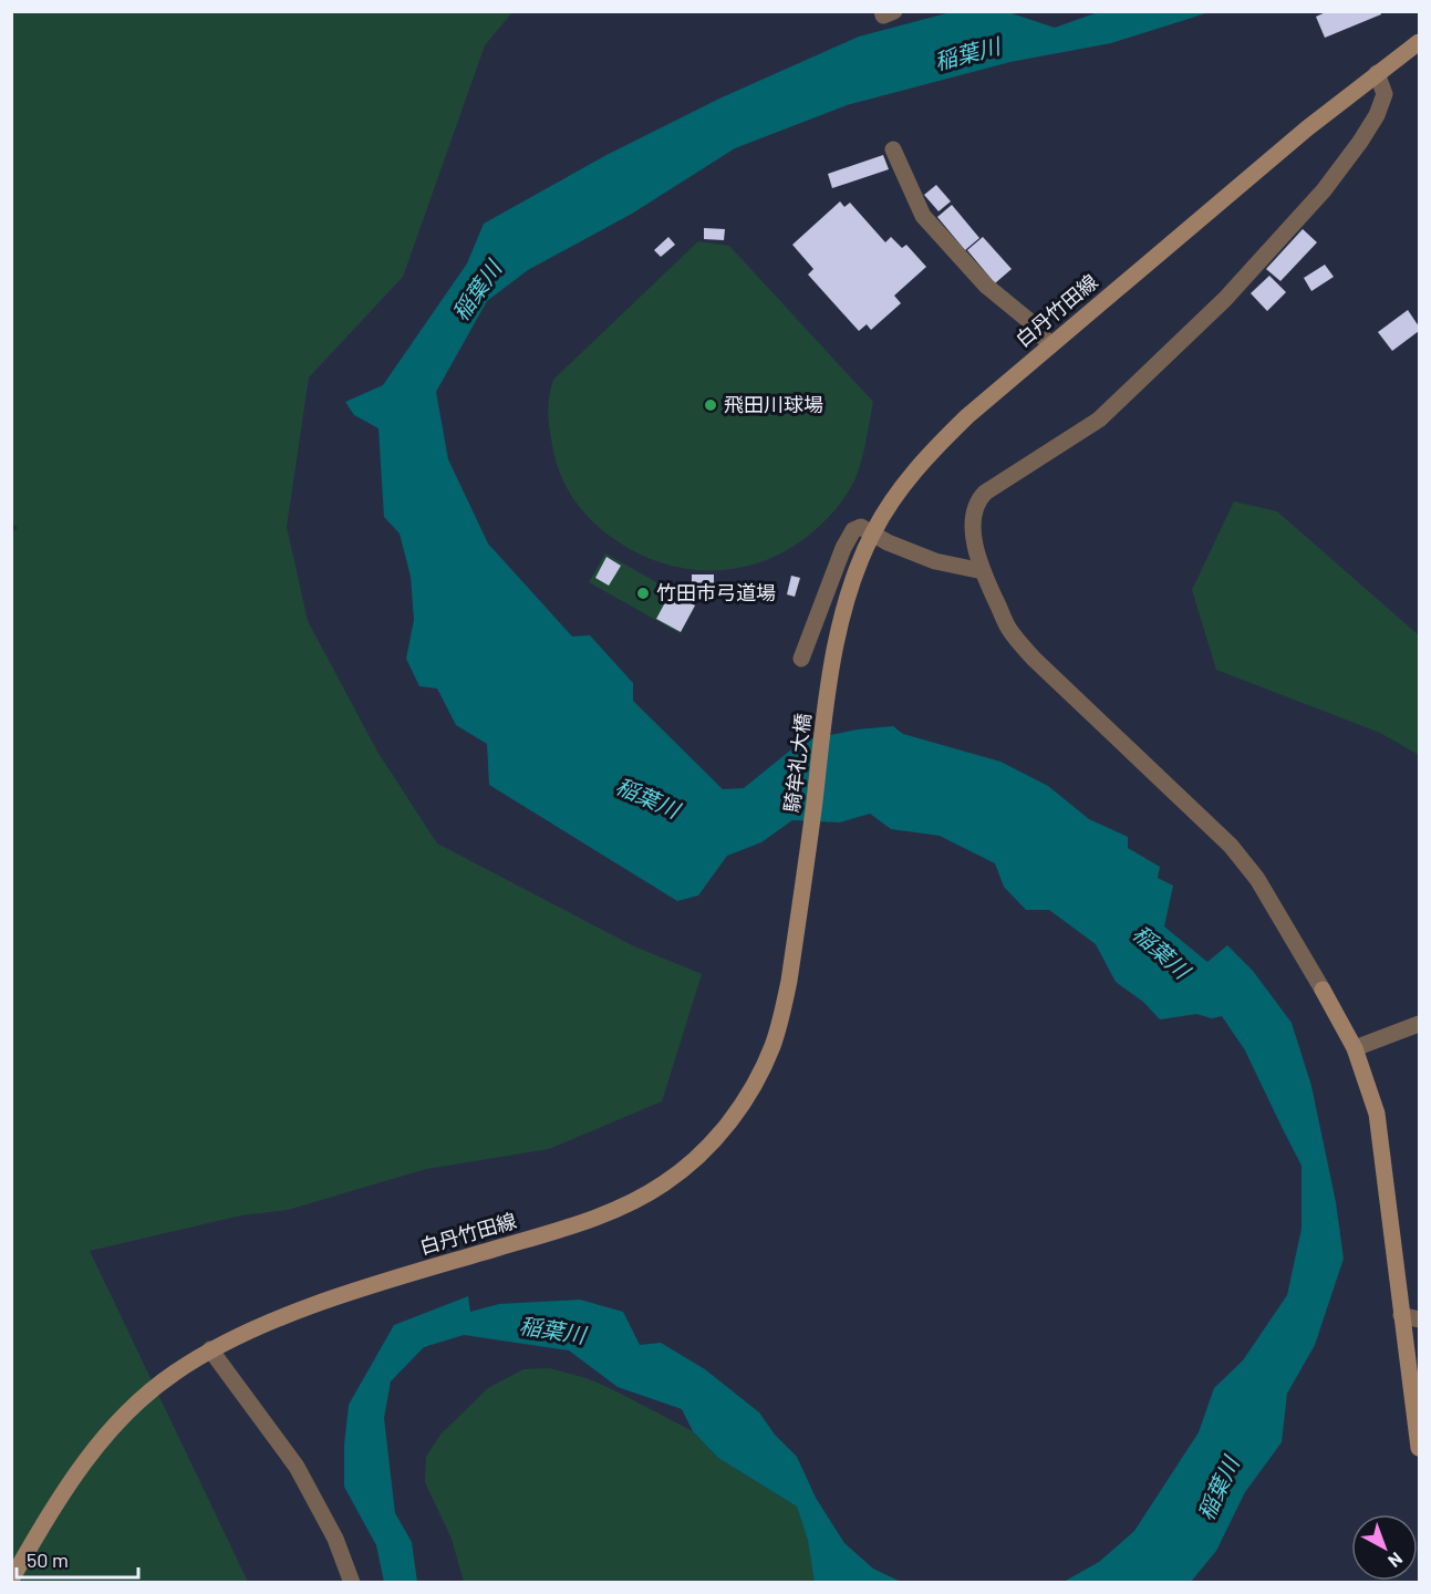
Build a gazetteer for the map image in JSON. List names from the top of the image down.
{
  "streets": {
    "main road": ["白丹竹田線", "騎牟礼大橋"]
  },
  "crossings": [
    ["白丹竹田線", "騎牟礼大橋"]
  ],
  "water": ["稲葉川"],
  "places": ["飛田川球場", "竹田市弓道場"],
  "scale_bar": "50 m",
  "north": "bottom right"
}
